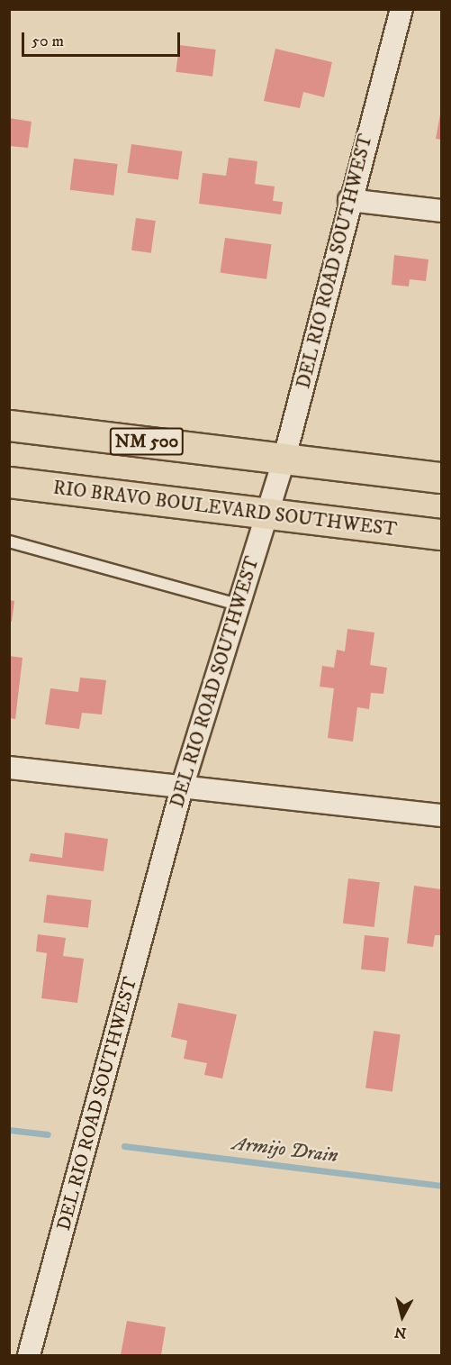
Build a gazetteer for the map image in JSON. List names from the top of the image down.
{
  "streets": {
    "main road": ["NM 500", "RIO BRAVO BOULEVARD SOUTHWEST"],
    "street": ["DEL RIO ROAD SOUTHWEST"]
  },
  "crossings": [
    ["DEL RIO ROAD SOUTHWEST", "NM 500"],
    ["DEL RIO ROAD SOUTHWEST", "RIO BRAVO BOULEVARD SOUTHWEST"]
  ],
  "water": ["Armijo Drain"],
  "scale_bar": "50 m",
  "north": "bottom"
}
